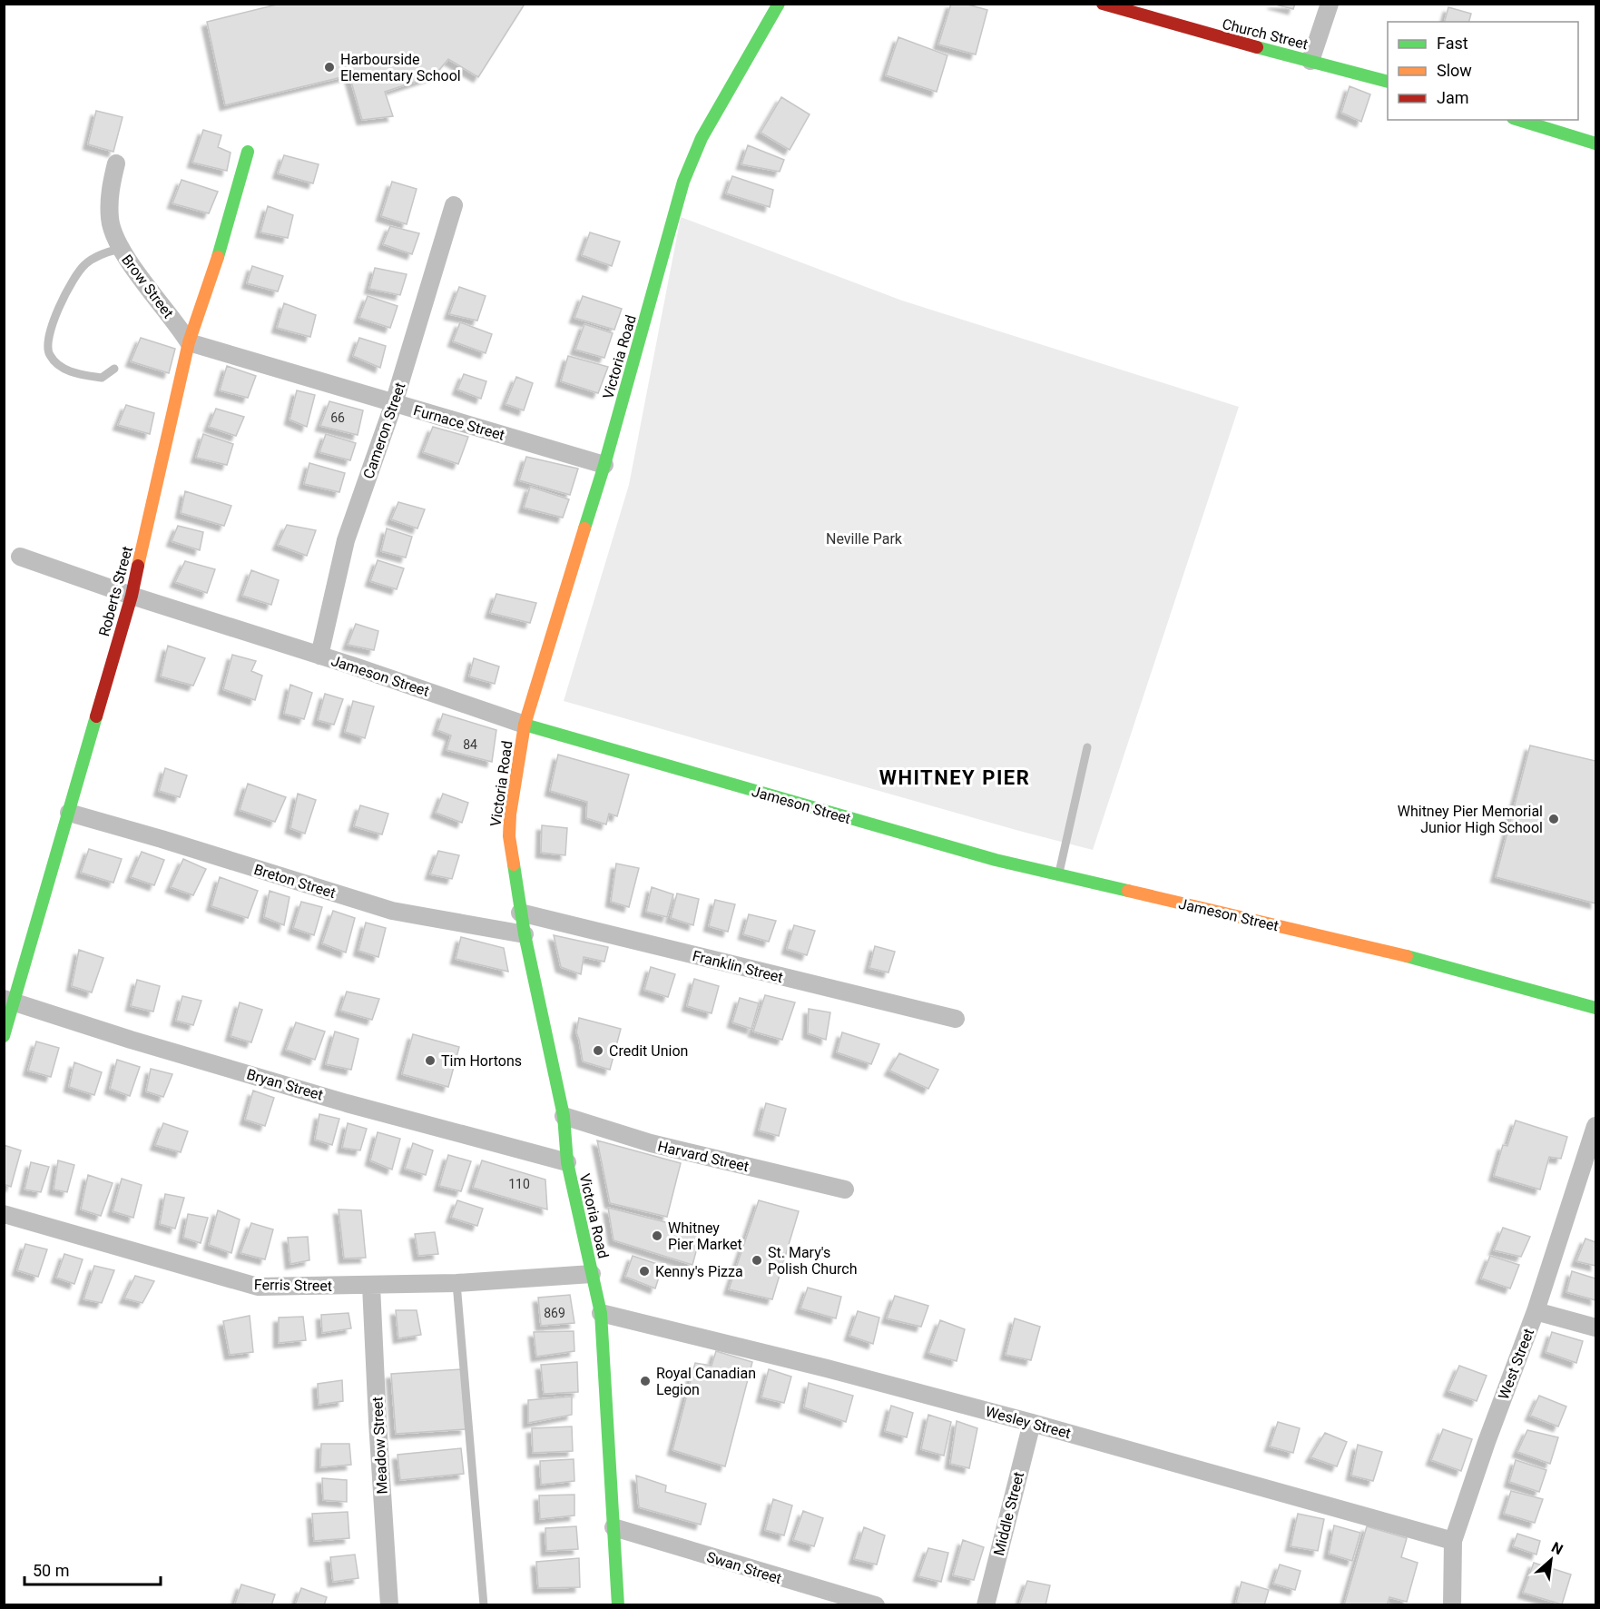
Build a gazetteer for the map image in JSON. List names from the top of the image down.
{
  "streets": {
    "street": [
      "Church Street",
      "Brow Street",
      "Victoria Road",
      "Furnace Street",
      "Cameron Street",
      "Roberts Street",
      "Jameson Street",
      "Breton Street",
      "Franklin Street",
      "Bryan Street",
      "Harvard Street",
      "Ferris Street",
      "West Street",
      "Wesley Street",
      "Meadow Street",
      "Middle Street",
      "Swan Street"
    ]
  },
  "crossings": [
    ["Brow Street", "Furnace Street"],
    ["Brow Street", "Roberts Street"],
    ["Victoria Road", "Furnace Street"],
    ["Victoria Road", "Jameson Street"],
    ["Victoria Road", "Breton Street"],
    ["Victoria Road", "Franklin Street"],
    ["Victoria Road", "Bryan Street"],
    ["Victoria Road", "Harvard Street"],
    ["Victoria Road", "Ferris Street"],
    ["Victoria Road", "Wesley Street"],
    ["Victoria Road", "Swan Street"],
    ["Furnace Street", "Cameron Street"],
    ["Furnace Street", "Roberts Street"],
    ["Cameron Street", "Jameson Street"],
    ["Roberts Street", "Jameson Street"],
    ["Roberts Street", "Breton Street"],
    ["Roberts Street", "Bryan Street"],
    ["Ferris Street", "Meadow Street"],
    ["West Street", "Wesley Street"],
    ["Wesley Street", "Middle Street"]
  ],
  "districts": ["WHITNEY PIER"],
  "parks": ["Neville Park"],
  "places": [
    "Harbourside Elementary School",
    "Whitney Pier Memorial Junior High School",
    "Credit Union",
    "Tim Hortons",
    "Whitney Pier Market",
    "St. Mary's Polish Church",
    "Kenny's Pizza",
    "Royal Canadian Legion"
  ],
  "house_numbers": [
    "66",
    "84",
    "110",
    "869"
  ],
  "legend": ["Fast", "Slow", "Jam"],
  "scale_bar": "50 m",
  "north": "top right"
}
